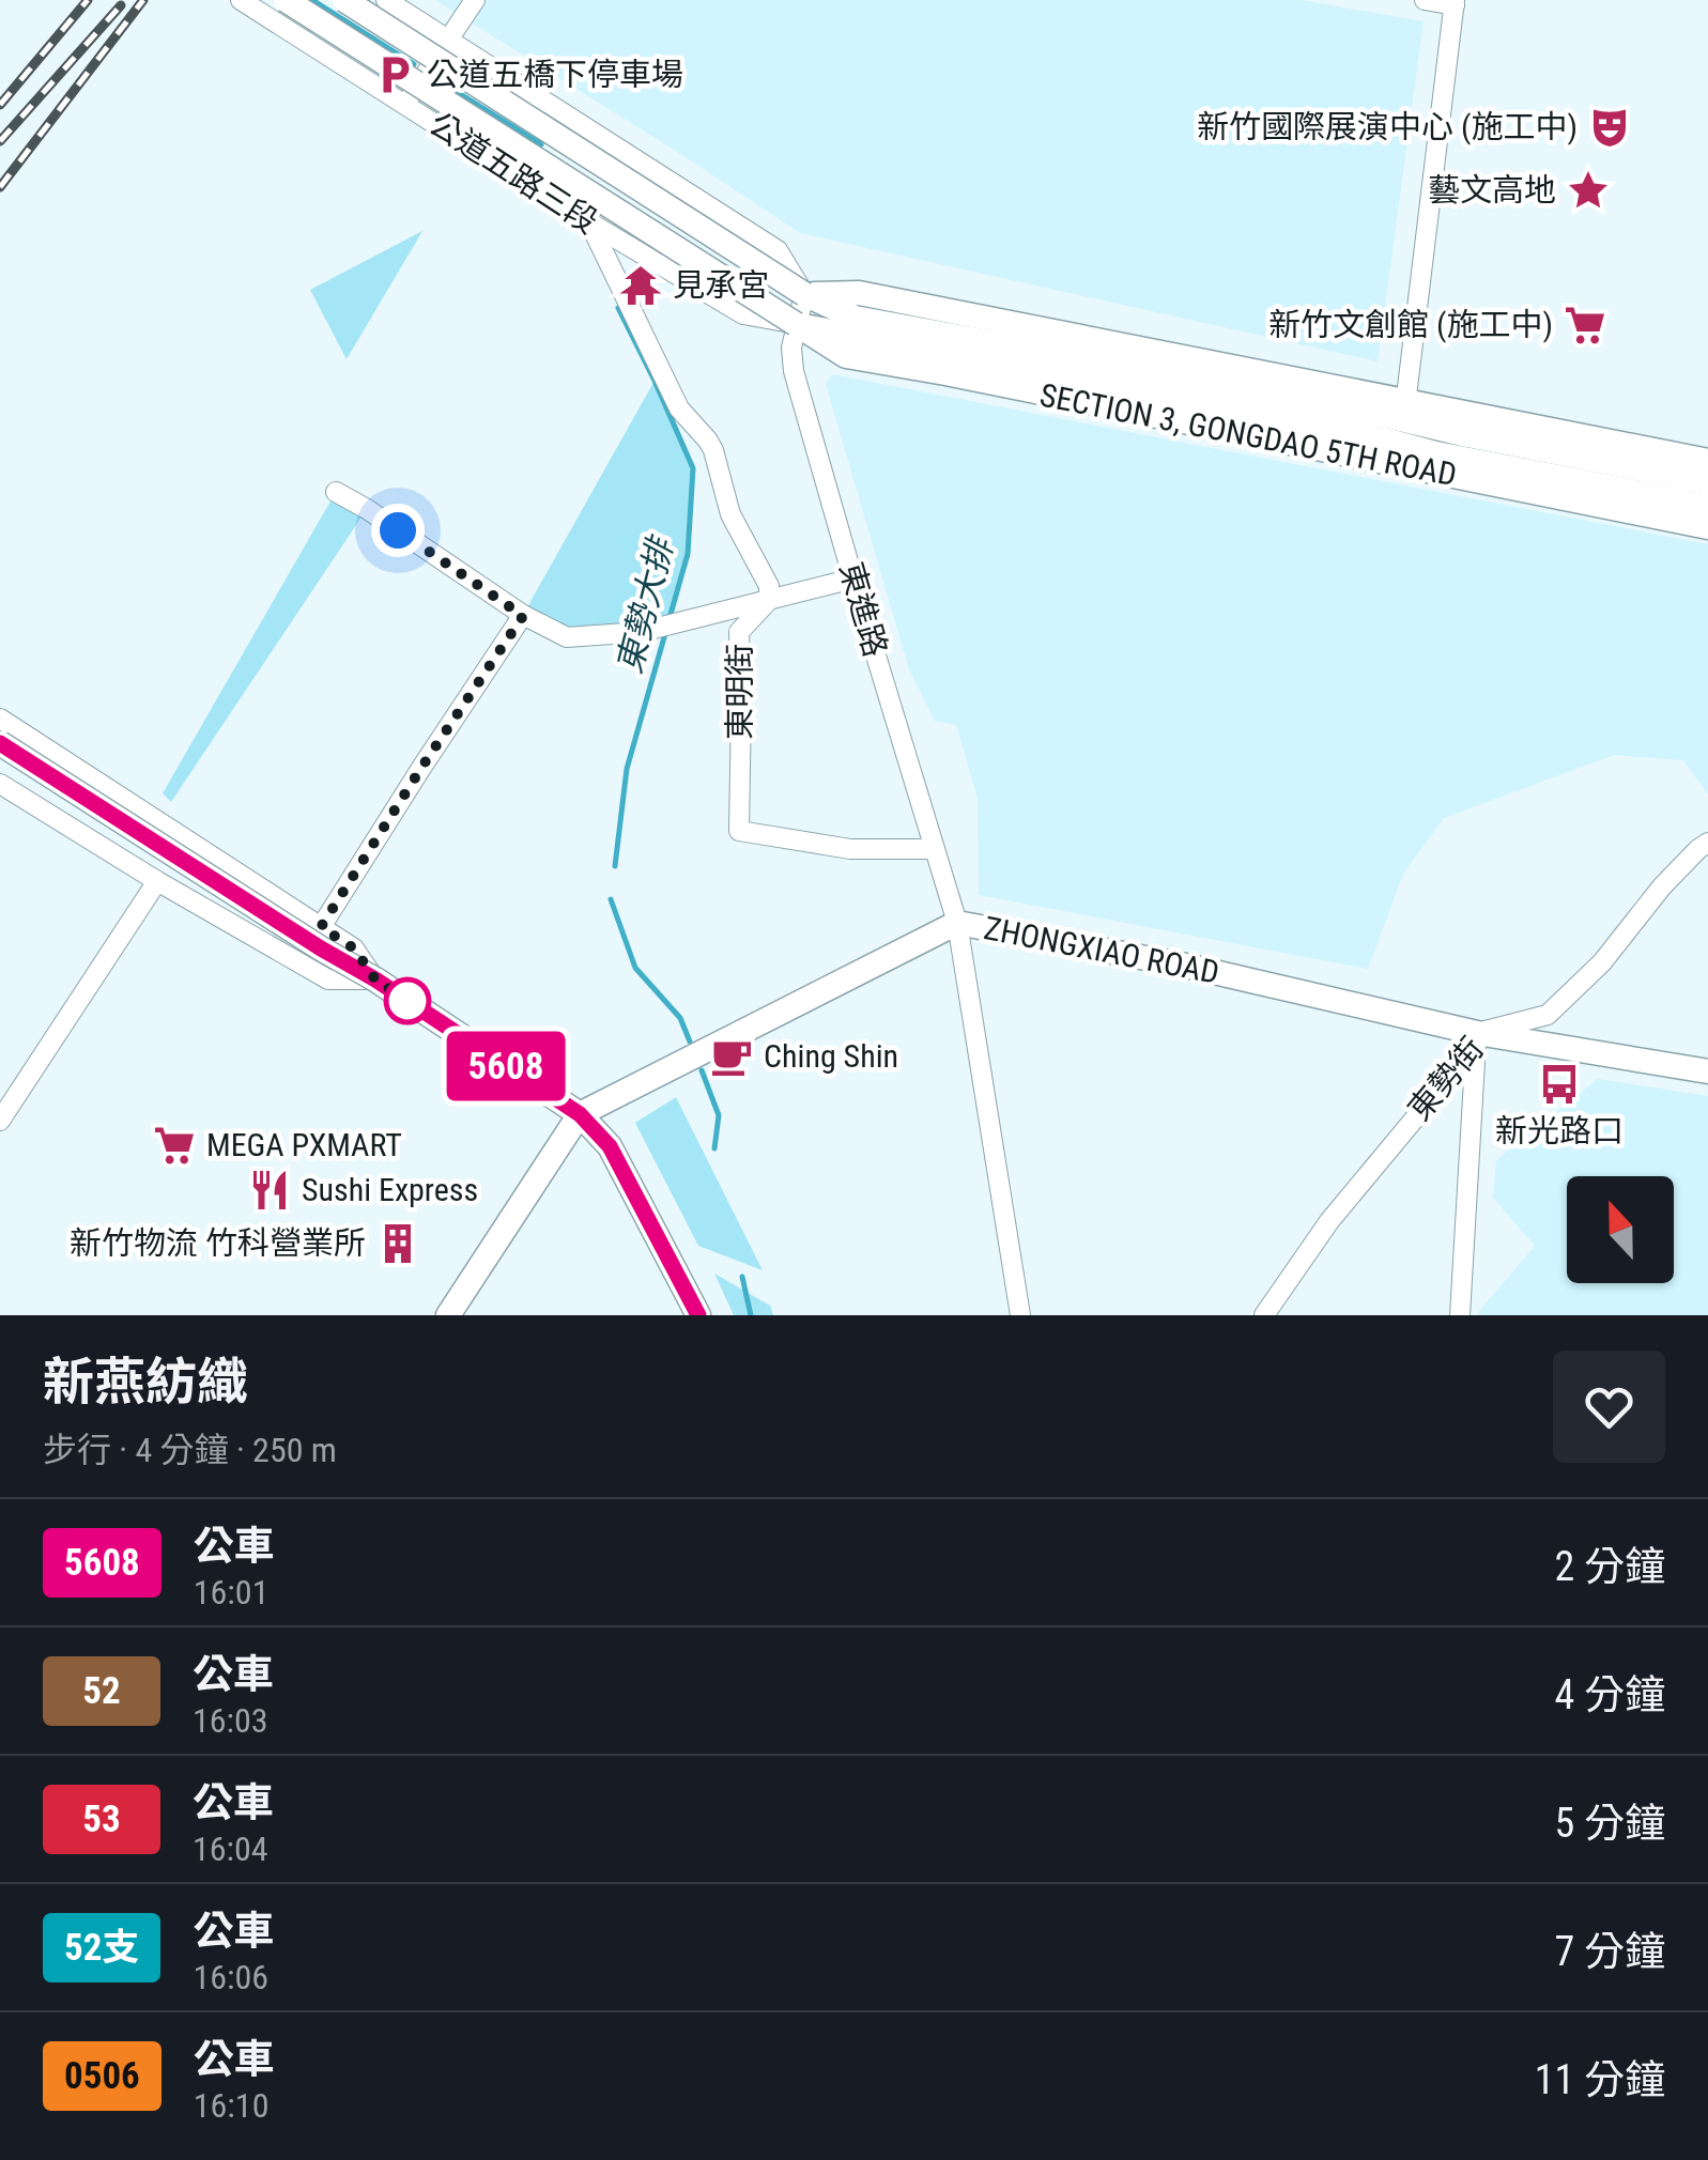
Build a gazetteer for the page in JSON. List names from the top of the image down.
{
  "streets": {
    "street": [
      "公道五路三段",
      "SECTION 3, GONGDAO 5TH ROAD",
      "東進路",
      "東明街",
      "ZHONGXIAO ROAD",
      "東勢街"
    ]
  },
  "crossings": [
    ["公道五路三段", "SECTION 3, GONGDAO 5TH ROAD"],
    ["公道五路三段", "東進路"],
    ["公道五路三段", "東明街"],
    ["SECTION 3, GONGDAO 5TH ROAD", "東進路"],
    ["東進路", "東明街"],
    ["東進路", "ZHONGXIAO ROAD"],
    ["ZHONGXIAO ROAD", "東勢街"]
  ],
  "water": ["東勢大排"],
  "places": {
    "parking": ["公道五橋下停車場"],
    "theatre": ["新竹國際展演中心 (施工中)"],
    "place": ["藝文高地"],
    "temple": ["見承宮"],
    "supermarket": ["新竹文創館 (施工中)", "MEGA PXMART"],
    "cafe": ["Ching Shin"],
    "bus stop": ["新光路口"],
    "restaurant": ["Sushi Express"],
    "building": ["新竹物流 竹科營業所"]
  },
  "lines": ["bus line 5608"],
  "north": "top",
  "page": {
    "on_map": "5608",
    "heading": ["新燕紡織", "步行 · 4 分鐘 · 250 m"],
    "list": [
      {
        "mark": "5608",
        "name": "公車",
        "note": "16:01",
        "value": "2 分鐘"
      },
      {
        "mark": "52",
        "name": "公車",
        "note": "16:03",
        "value": "4 分鐘"
      },
      {
        "mark": "53",
        "name": "公車",
        "note": "16:04",
        "value": "5 分鐘"
      },
      {
        "mark": "52支",
        "name": "公車",
        "note": "16:06",
        "value": "7 分鐘"
      },
      {
        "mark": "0506",
        "name": "公車",
        "note": "16:10",
        "value": "11 分鐘"
      }
    ]
  }
}
